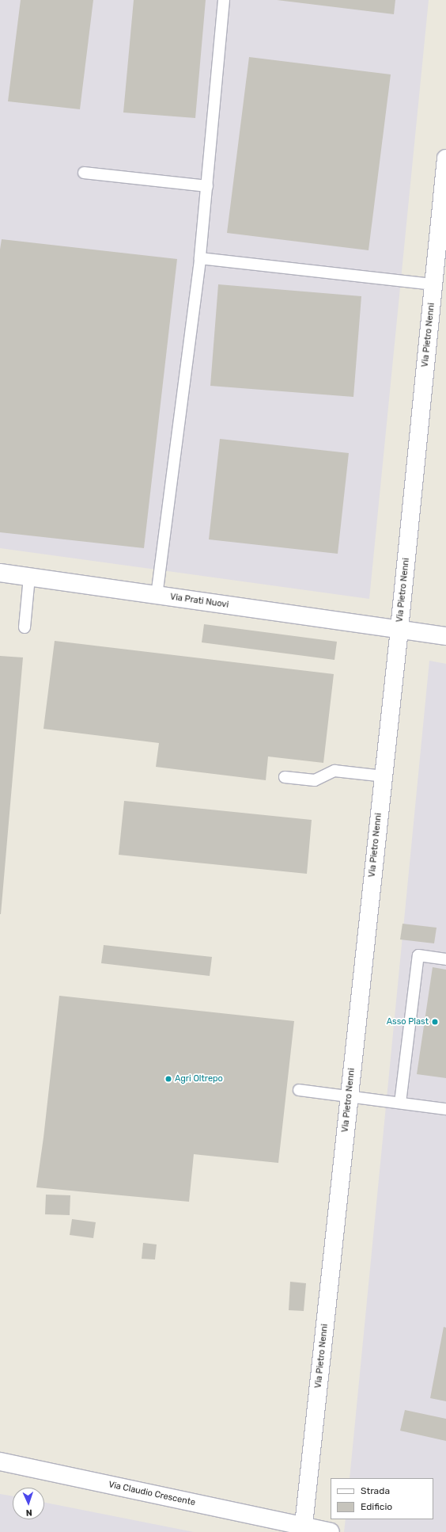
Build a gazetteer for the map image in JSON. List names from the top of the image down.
{
  "streets": {
    "street": ["Via Pietro Nenni", "Via Prati Nuovi", "Via Claudio Crescente"]
  },
  "crossings": [
    ["Via Pietro Nenni", "Via Prati Nuovi"],
    ["Via Pietro Nenni", "Via Claudio Crescente"]
  ],
  "places": ["Asso Plast", "Agri Oltrepo"],
  "legend": ["Strada", "Edificio"],
  "north": "bottom"
}
